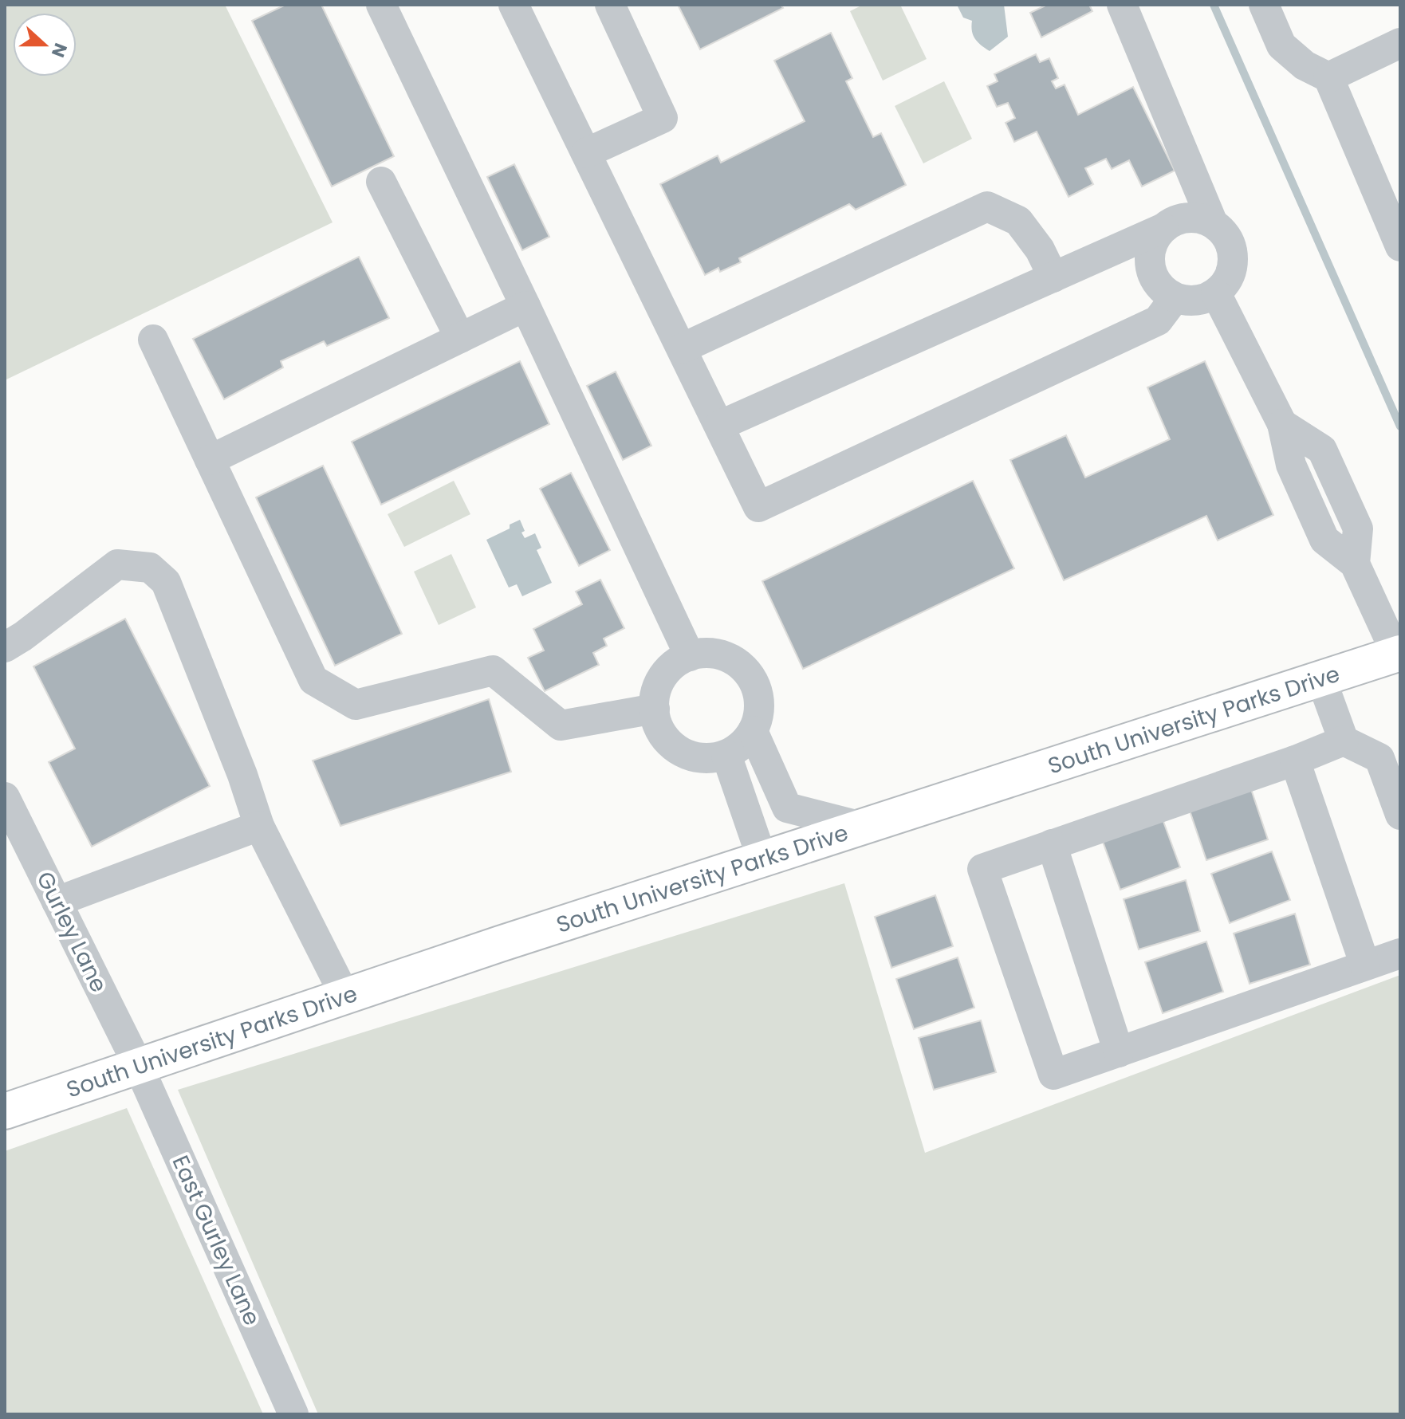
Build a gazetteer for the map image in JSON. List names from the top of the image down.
{
  "streets": {
    "main road": ["South University Parks Drive"],
    "street": ["Gurley Lane", "East Gurley Lane"]
  },
  "crossings": [
    ["South University Parks Drive", "Gurley Lane"],
    ["South University Parks Drive", "East Gurley Lane"],
    ["Gurley Lane", "East Gurley Lane"]
  ],
  "north": "right"
}
